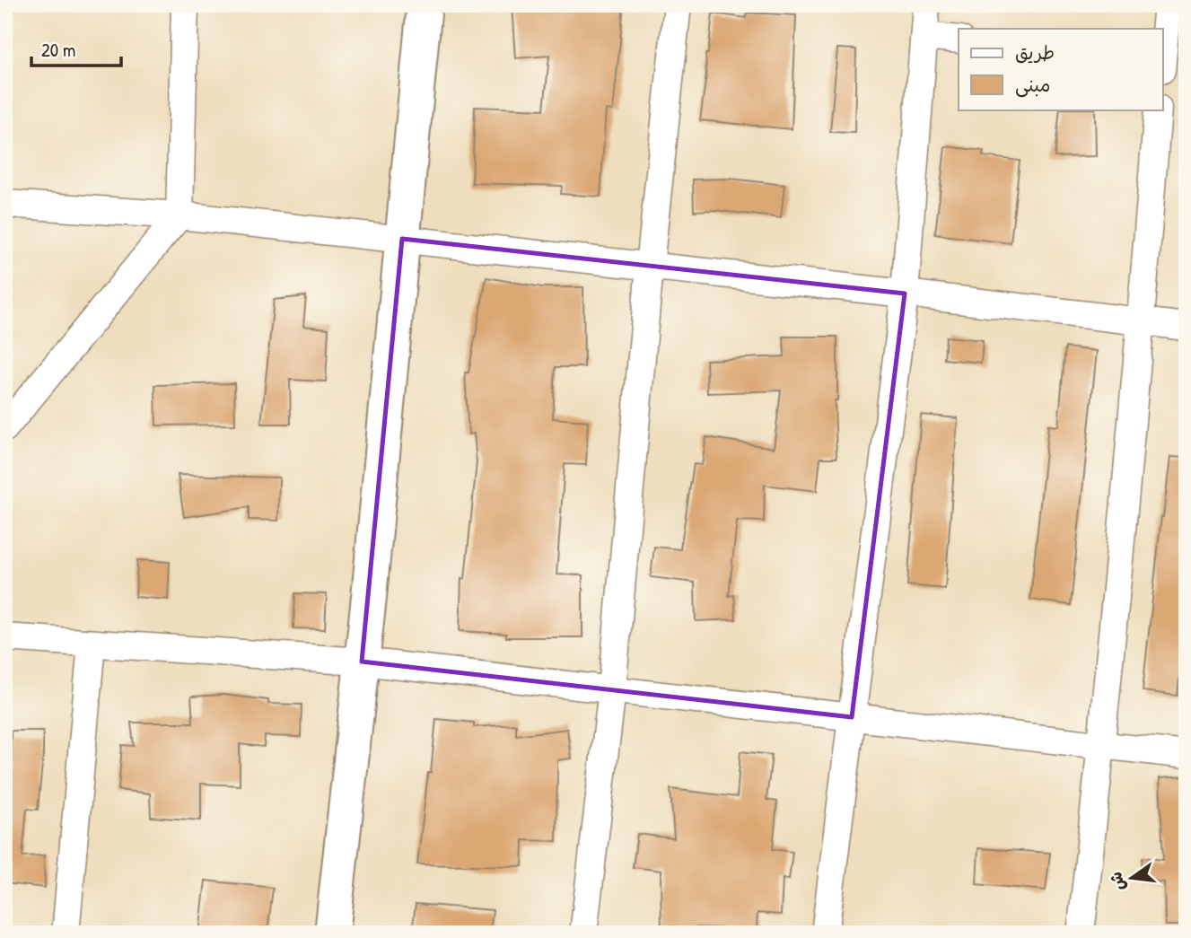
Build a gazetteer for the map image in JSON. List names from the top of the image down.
{
  "legend": ["طريق", "مبنى"],
  "scale_bar": "20 m",
  "north": "left"
}
